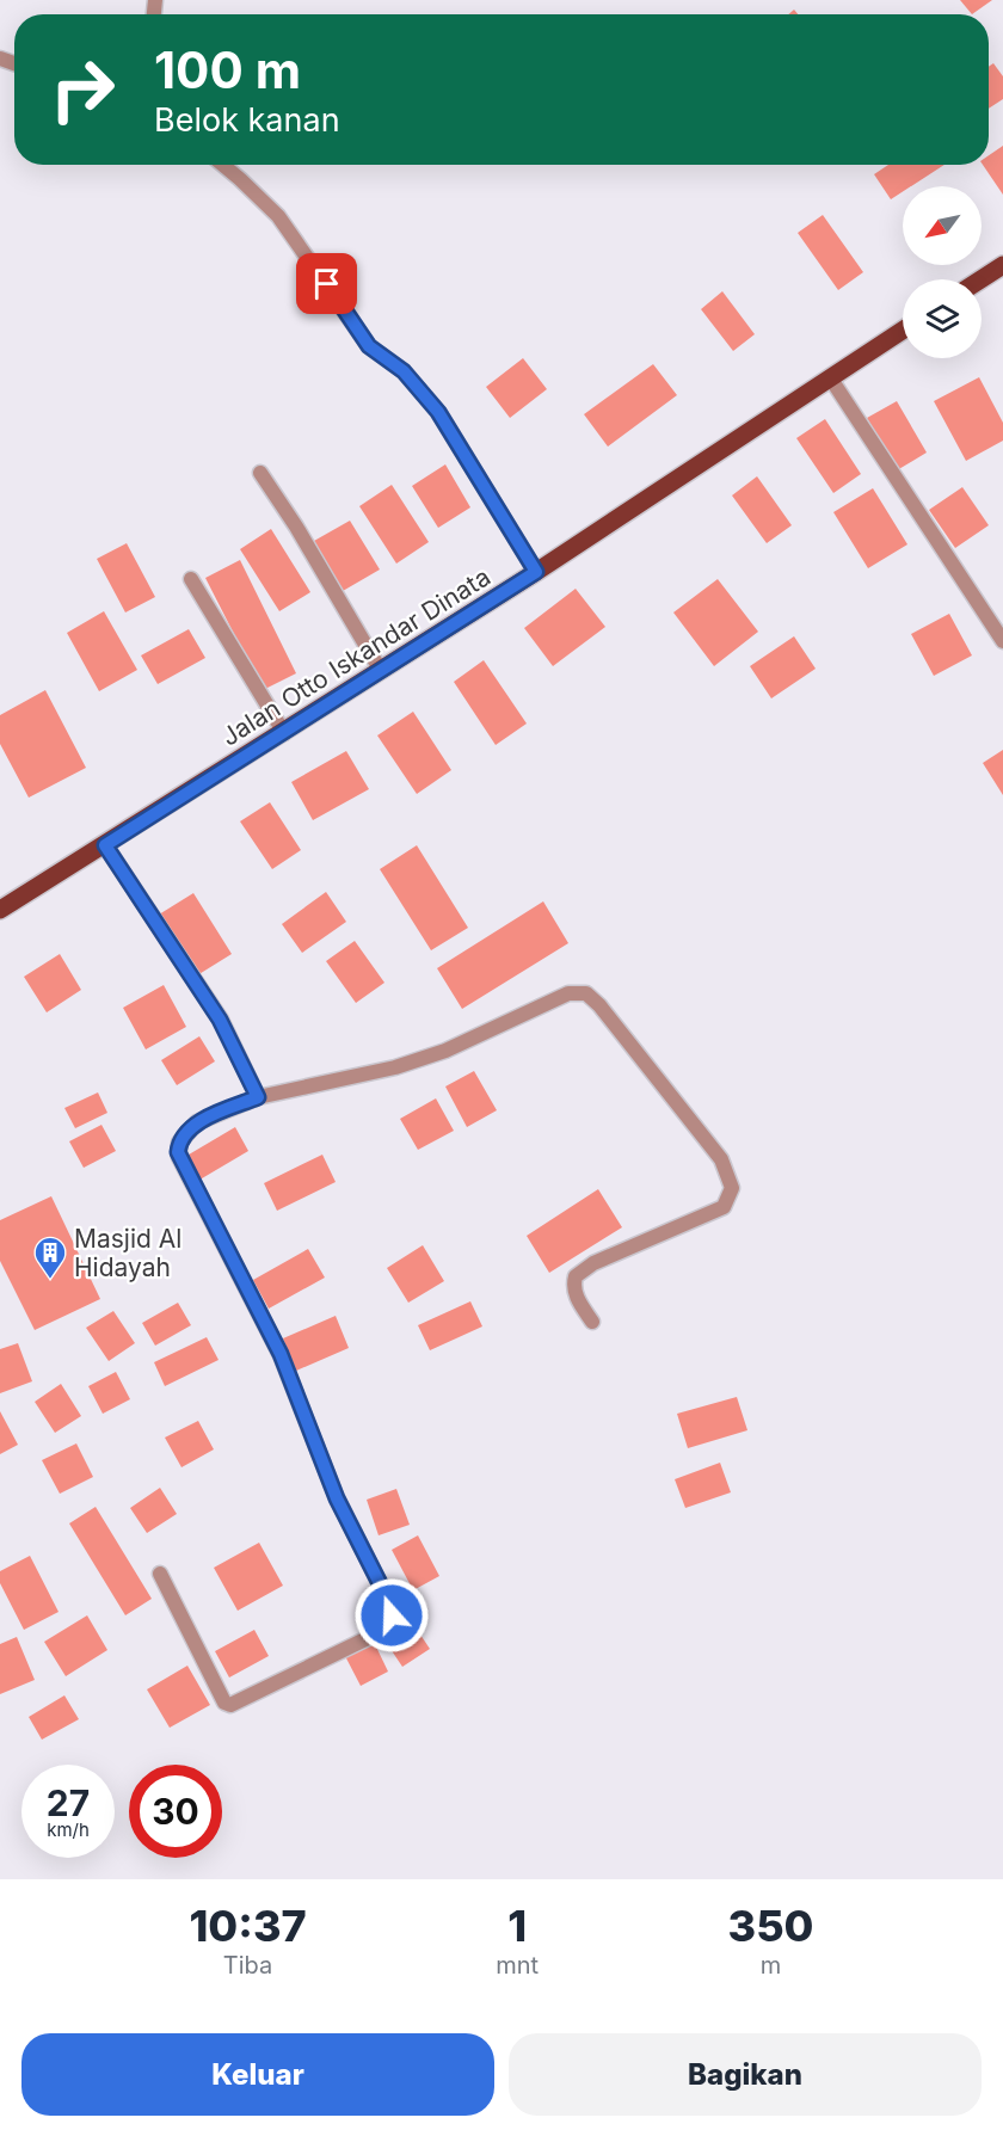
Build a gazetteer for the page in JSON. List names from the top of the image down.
{
  "streets": {
    "main road": ["Jalan Otto Iskandar Dinata"]
  },
  "places": {
    "building": ["Masjid Al Hidayah"]
  },
  "north": "bottom left",
  "page": {
    "turn": ["100 m", "Belok kanan"],
    "speed": "27 km/h",
    "limit": "30",
    "eta": [
      "10:37",
      "Tiba",
      "1",
      "mnt",
      "350",
      "m"
    ],
    "buttons": ["Keluar", "Bagikan"]
  }
}
